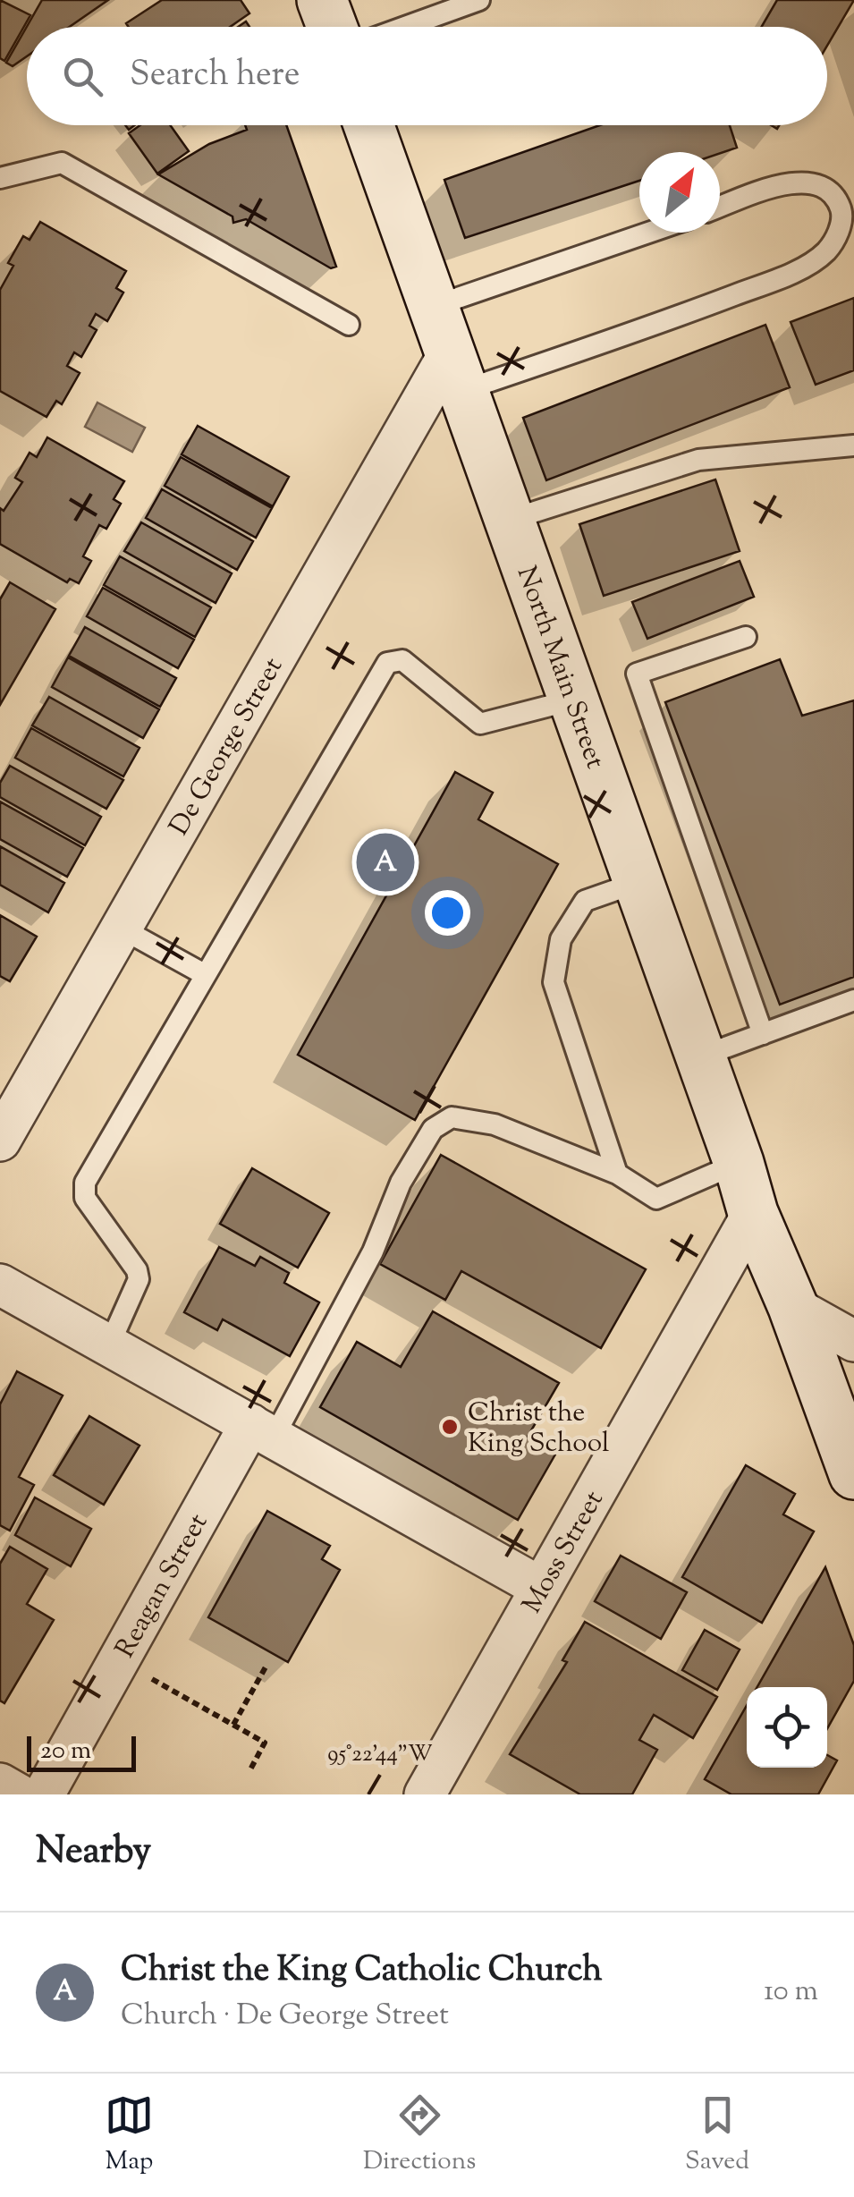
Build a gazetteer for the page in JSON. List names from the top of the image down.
{
  "streets": {
    "main road": ["North Main Street"],
    "street": ["De George Street", "Moss Street", "Reagan Street"]
  },
  "crossings": [
    ["North Main Street", "De George Street"],
    ["North Main Street", "Moss Street"]
  ],
  "places": ["Christ the King School"],
  "scale_bar": "20 m",
  "north": "top right",
  "page": {
    "search": "Search here",
    "pins": "A",
    "scale": "20 m",
    "heading": "Nearby",
    "list": [
      {
        "mark": "A",
        "name": "Christ the King Catholic Church",
        "note": "Church · De George Street",
        "value": "10 m"
      }
    ],
    "nav": ["Map", "Directions", "Saved"]
  },
  "coordinates": ["95°22'44\"W"]
}
